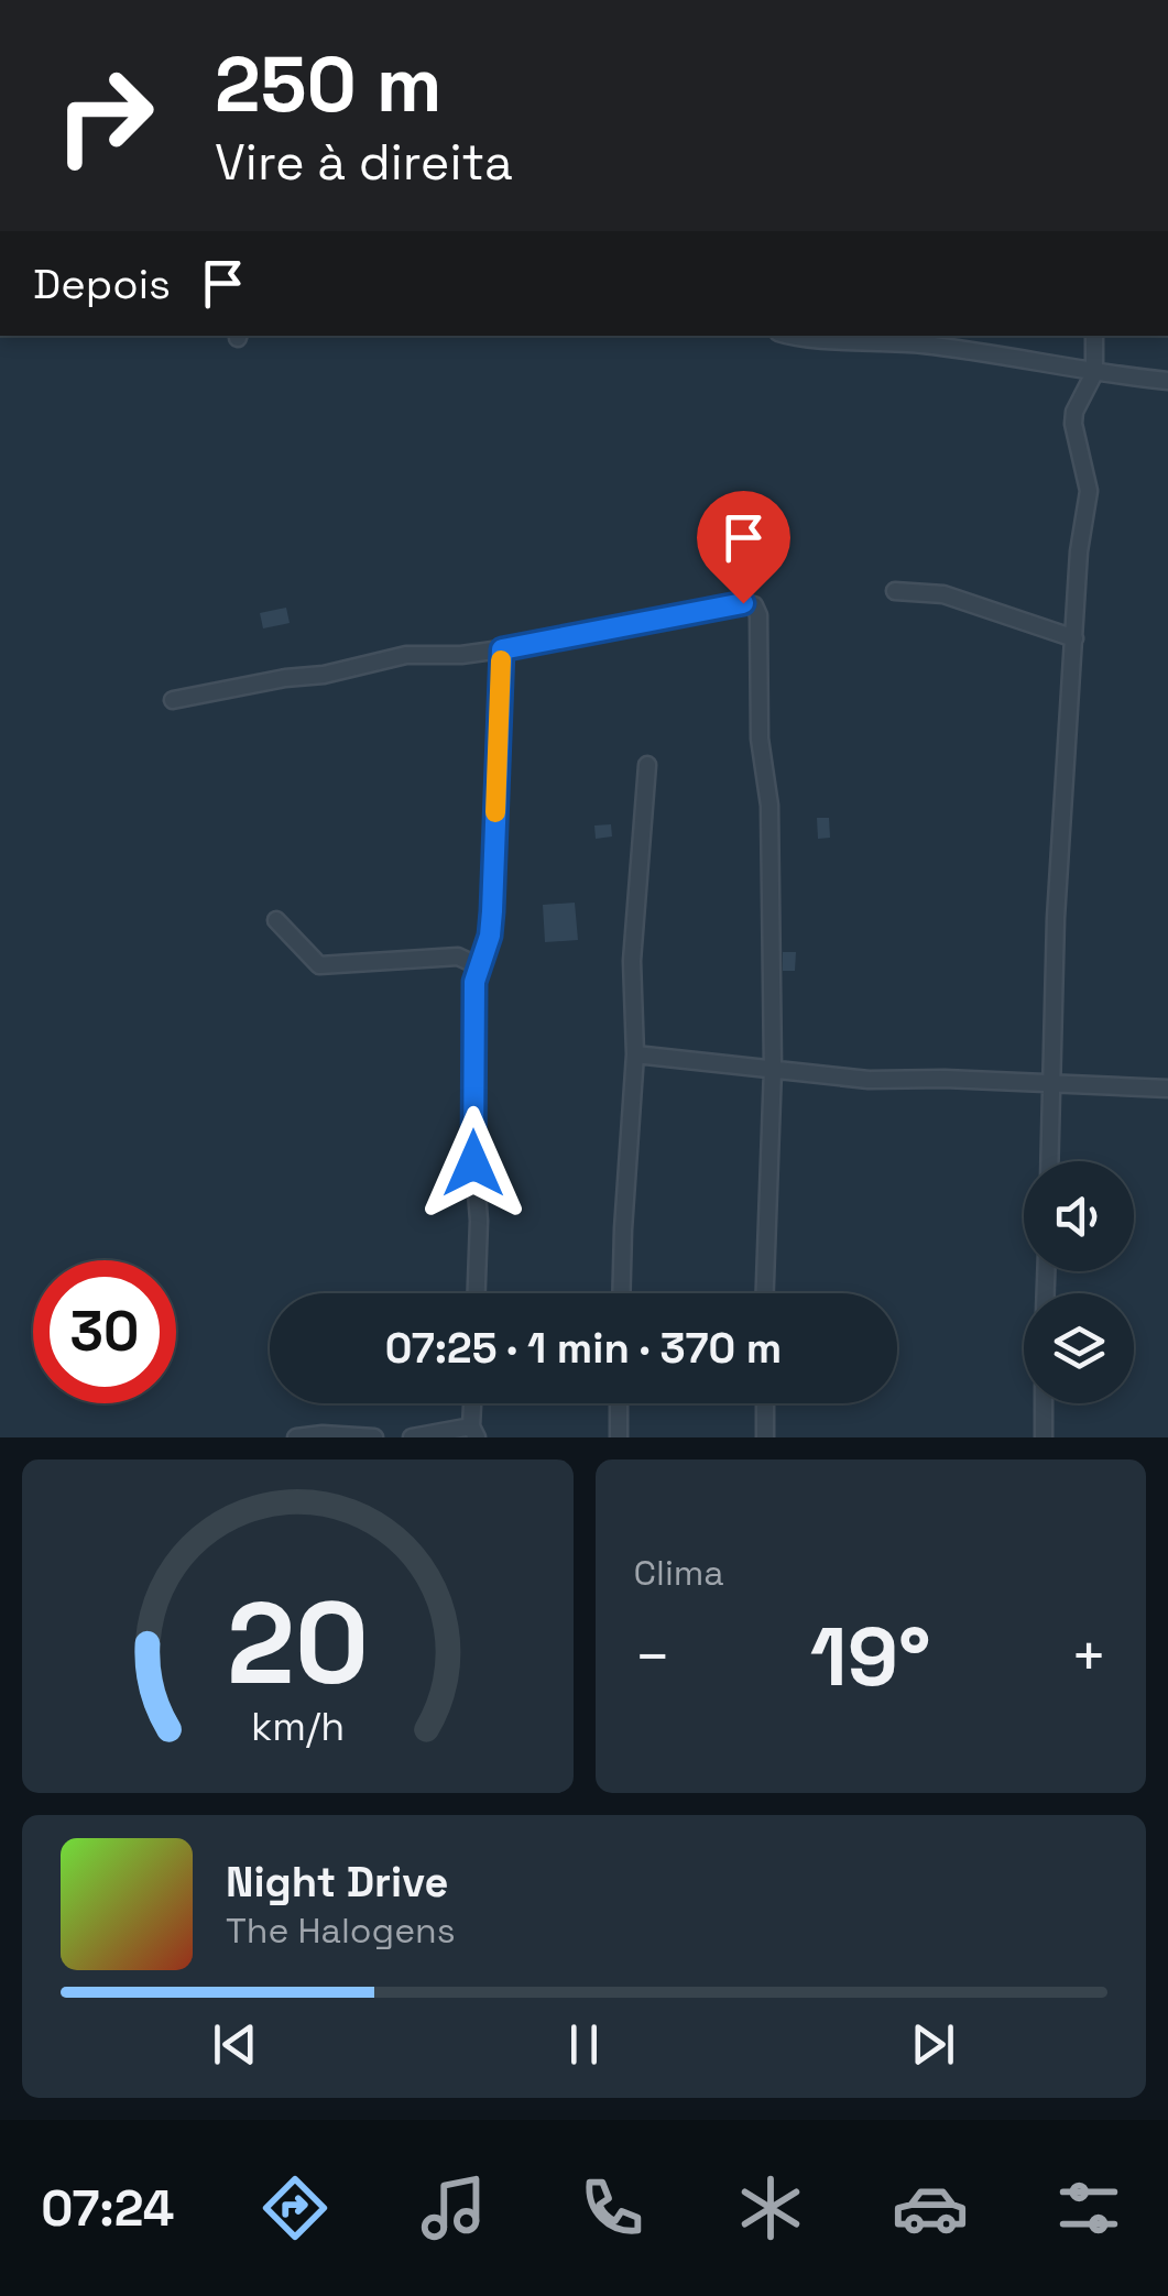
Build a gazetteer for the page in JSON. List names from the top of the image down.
{
  "page": {
    "turn": ["250 m", "Vire à direita"],
    "then": "Depois",
    "limit": "30",
    "trip": "07:25 · 1 min · 370 m",
    "tile": "Clima",
    "heat": ["−", "19°", "+"],
    "song": ["Night Drive", "The Halogens"],
    "tabs": "07:24",
    "gauge": ["20", "km/h"]
  }
}
